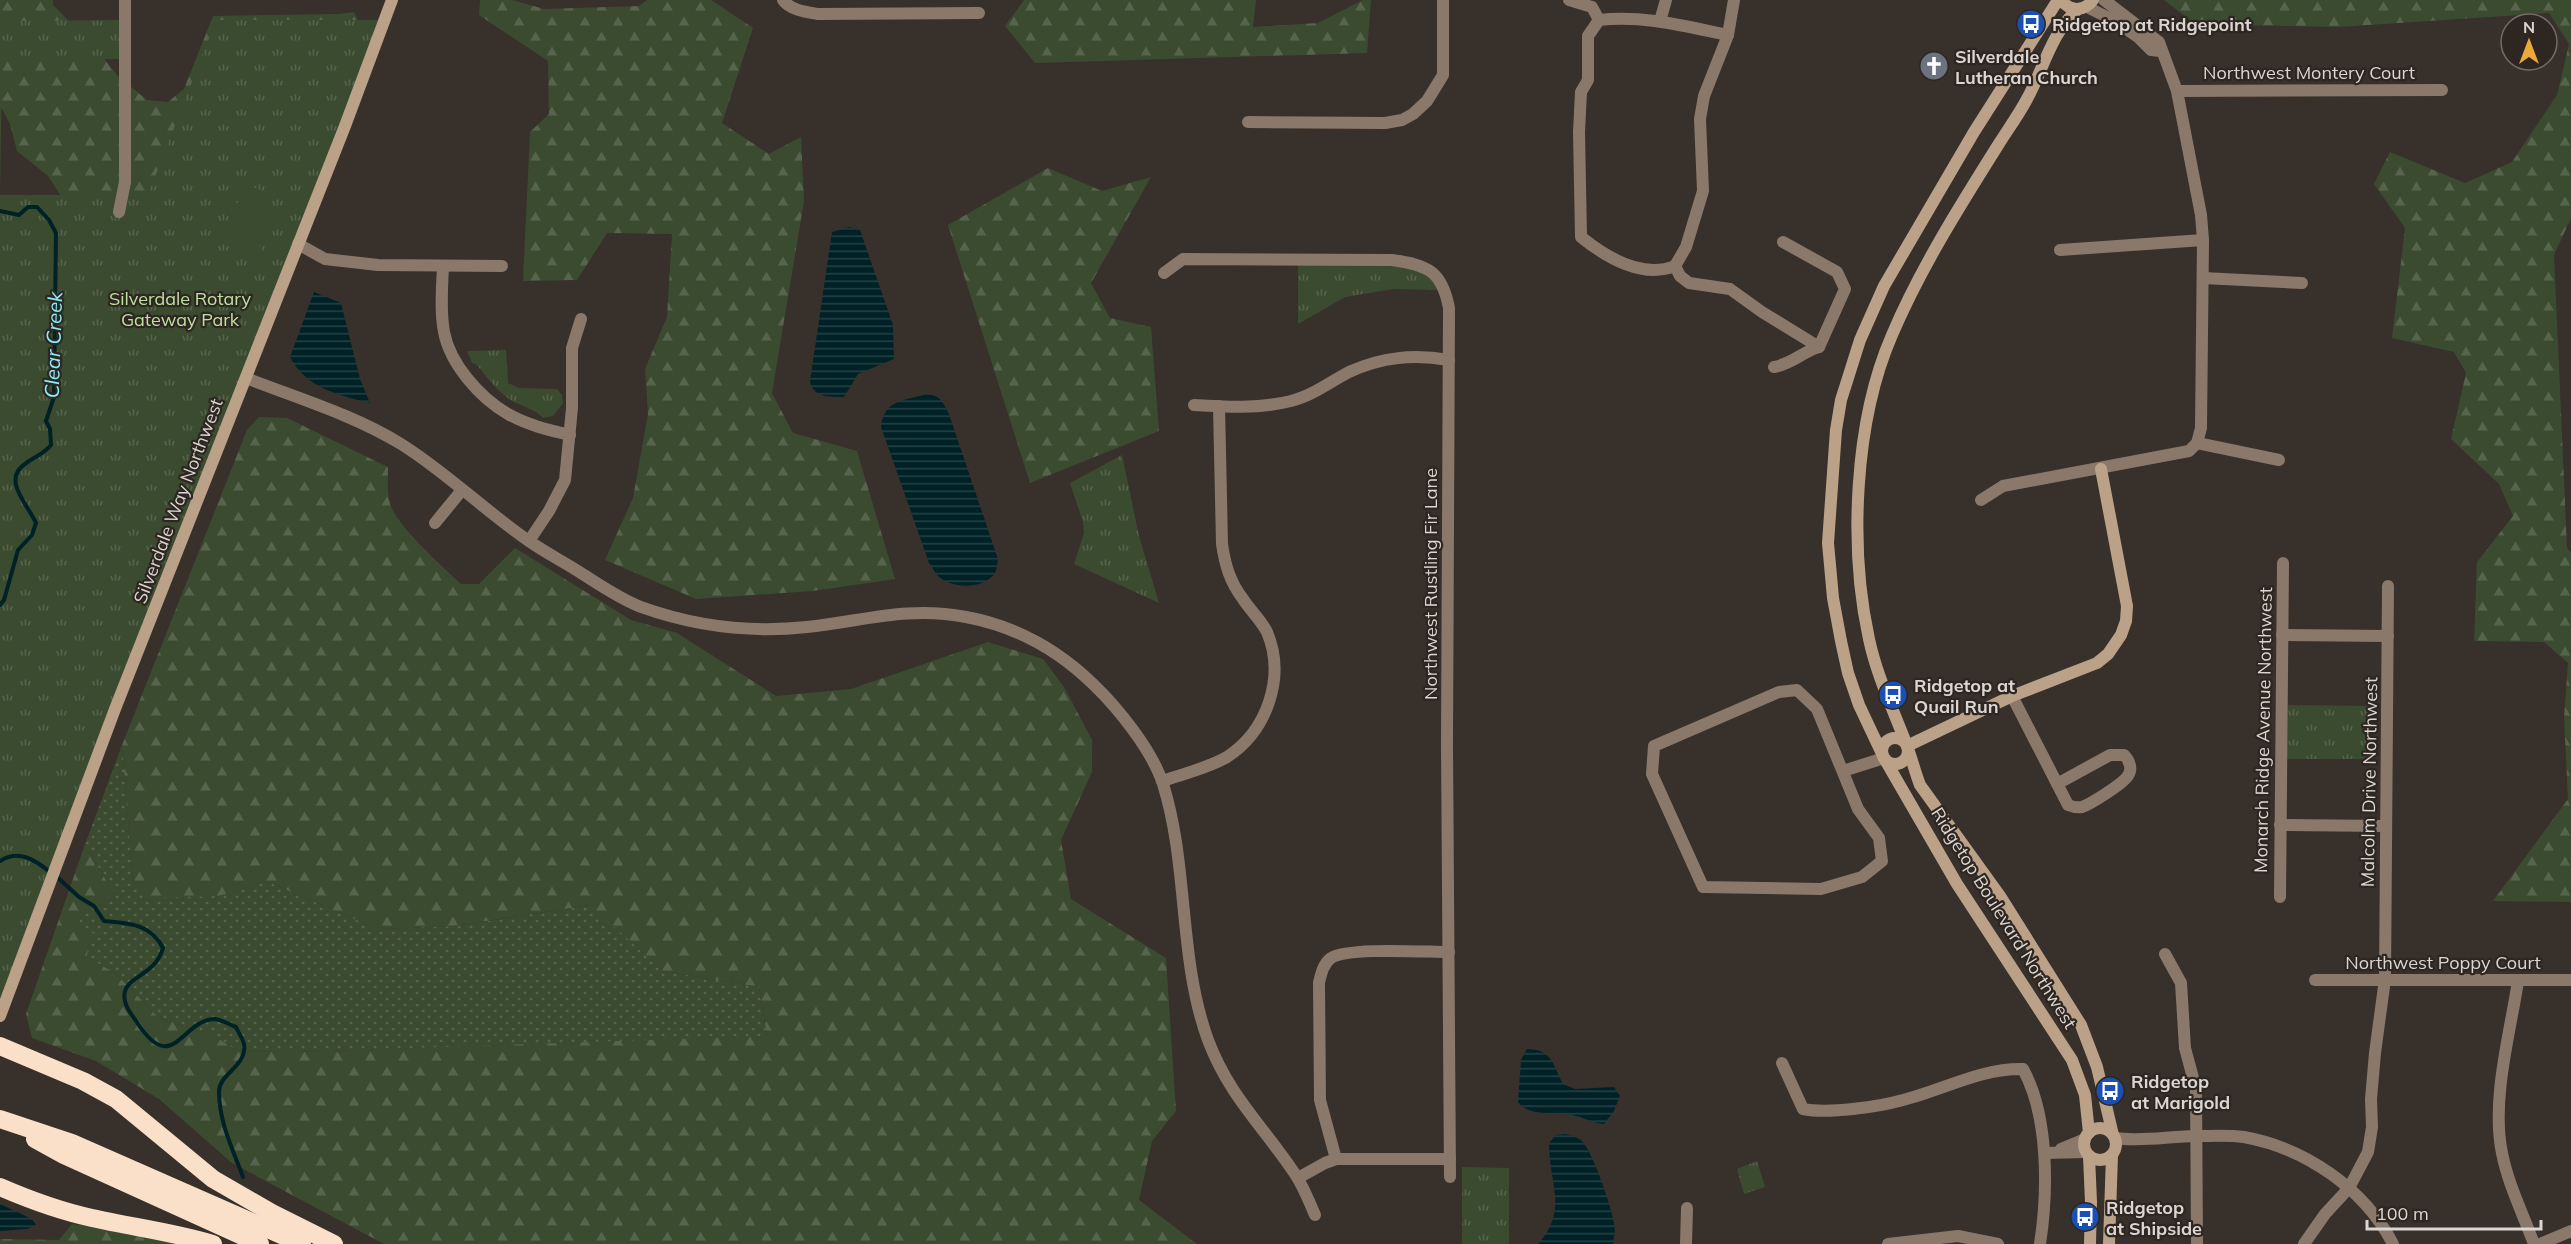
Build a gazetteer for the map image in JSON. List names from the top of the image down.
{
  "streets": {
    "main road": ["Silverdale Way Northwest", "Ridgetop Boulevard Northwest"],
    "street": [
      "Northwest Montery Court",
      "Northwest Rustling Fir Lane",
      "Monarch Ridge Avenue Northwest",
      "Malcolm Drive Northwest",
      "Northwest Poppy Court"
    ]
  },
  "crossings": [
    ["Malcolm Drive Northwest", "Northwest Poppy Court"]
  ],
  "water": ["Clear Creek"],
  "parks": ["Silverdale Rotary Gateway Park"],
  "places": {
    "bus stop": [
      "Ridgetop at Ridgepoint",
      "Ridgetop at Quail Run",
      "Ridgetop at Marigold",
      "Ridgetop at Shipside"
    ],
    "church": ["Silverdale Lutheran Church"]
  },
  "scale_bar": "100 m",
  "north": "top"
}
